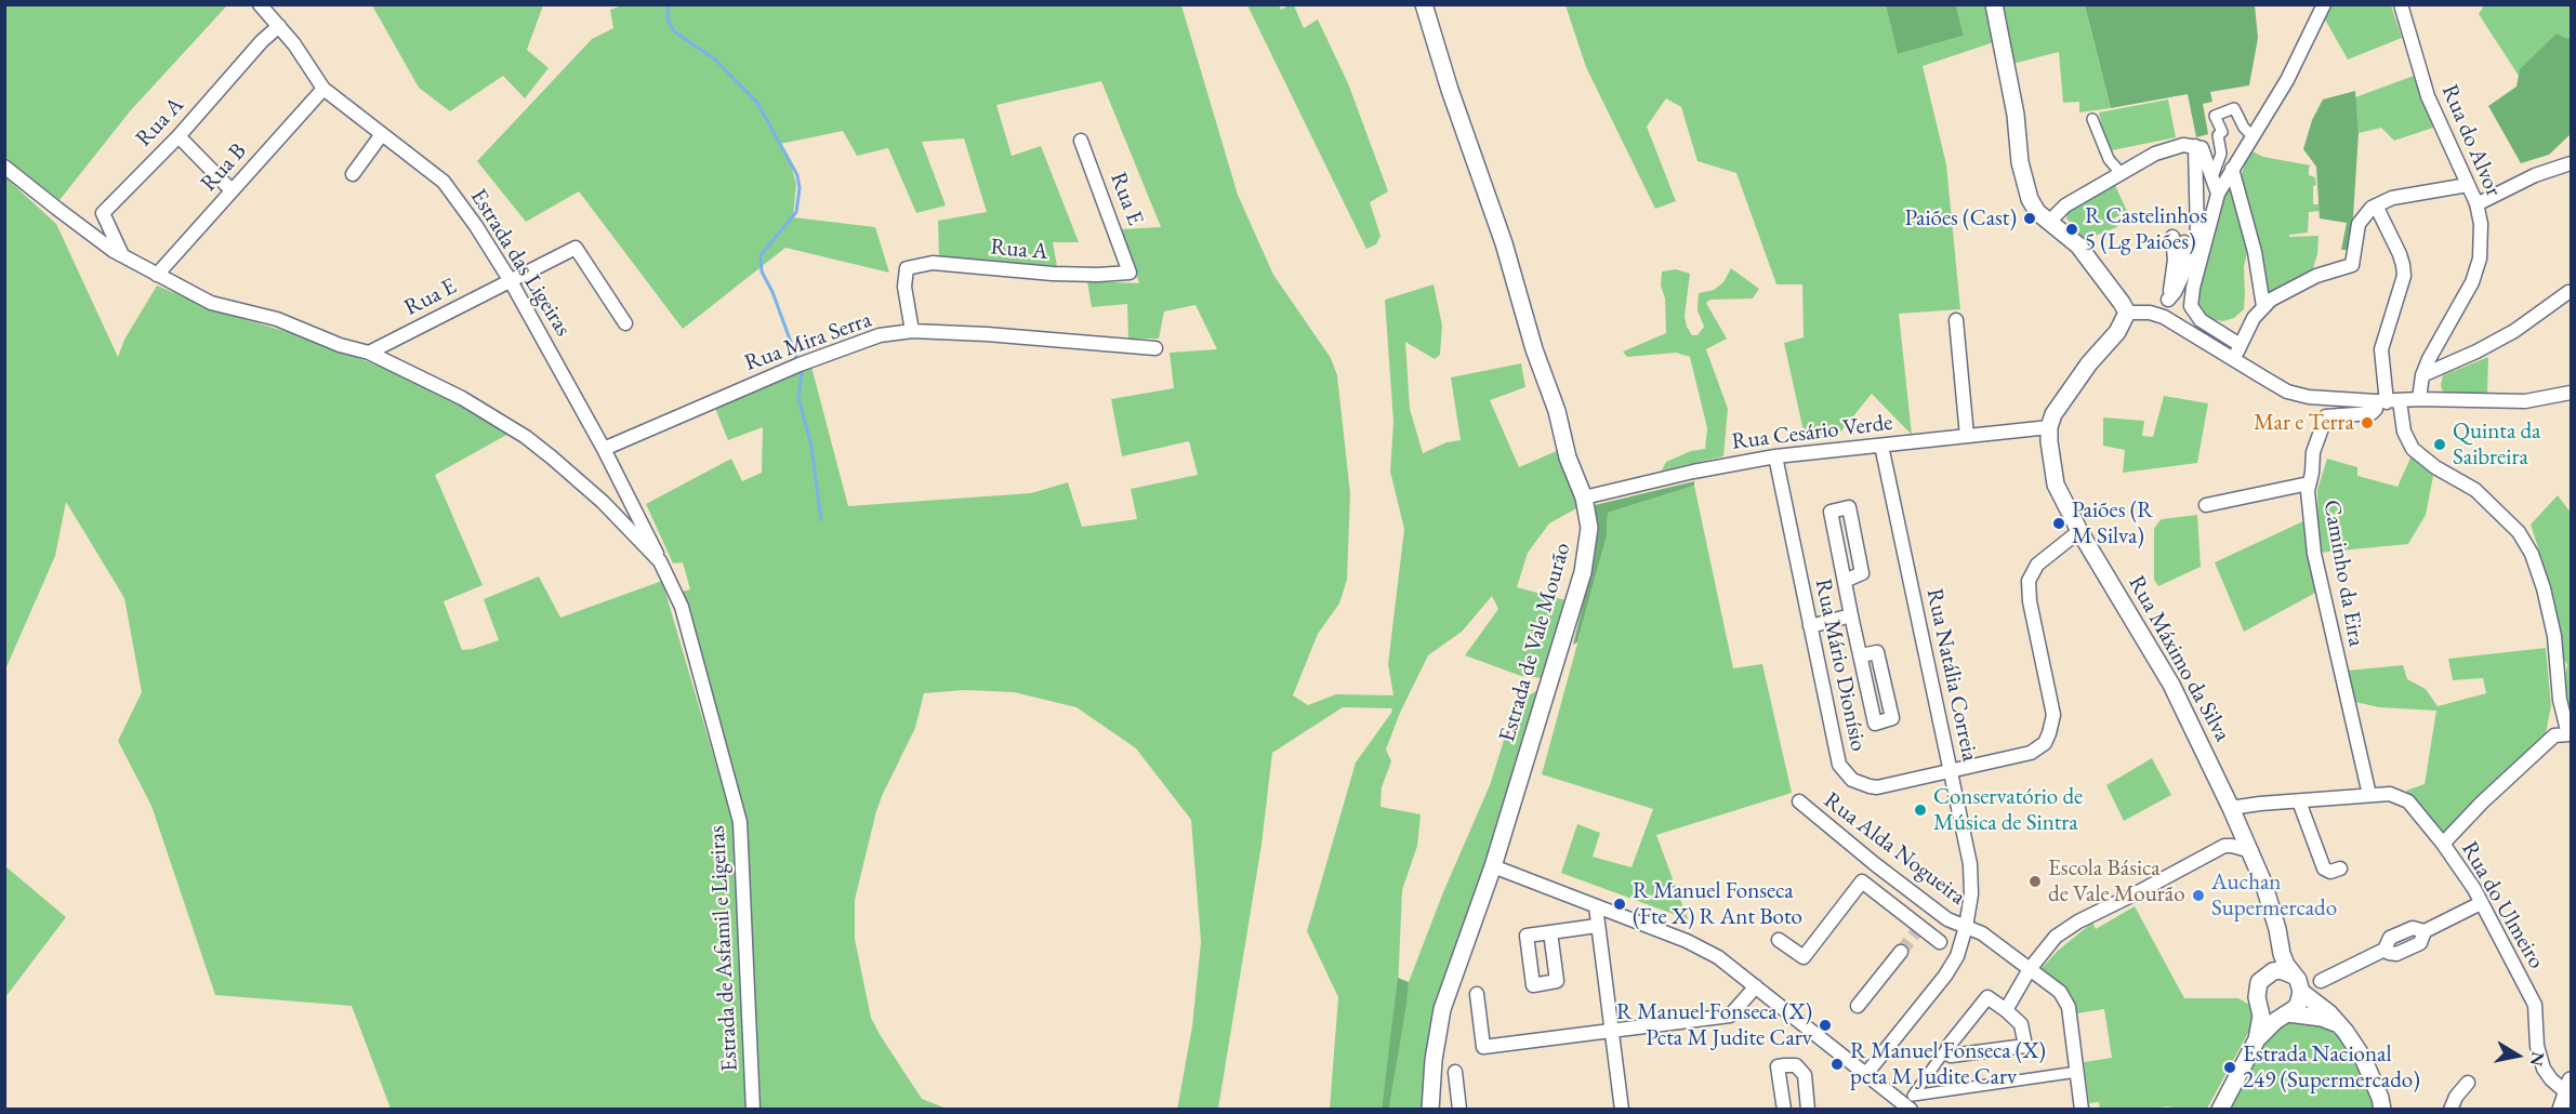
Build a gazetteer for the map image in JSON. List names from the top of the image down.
{
  "streets": {
    "street": [
      "Rua A",
      "Rua do Alvor",
      "Rua B",
      "Rua E",
      "Estrada das Ligeiras",
      "Rua Mira Serra",
      "Rua Cesário Verde",
      "Caminho da Eira",
      "Estrada de Vale Mourão",
      "Rua Máximo da Silva",
      "Rua Mário Dionísio",
      "Rua Natália Correia",
      "Rua Alda Nogueira",
      "Rua do Ulmeiro",
      "Estrada de Asfamil e Ligeiras"
    ]
  },
  "crossings": [
    ["Rua A", "Rua E"],
    ["Rua A", "Estrada das Ligeiras"],
    ["Rua A", "Rua Mira Serra"],
    ["Rua A", "Estrada de Asfamil e Ligeiras"],
    ["Rua B", "Estrada das Ligeiras"],
    ["Rua B", "Estrada de Asfamil e Ligeiras"],
    ["Rua E", "Estrada das Ligeiras"],
    ["Rua E", "Estrada de Asfamil e Ligeiras"],
    ["Estrada das Ligeiras", "Rua Mira Serra"],
    ["Estrada das Ligeiras", "Estrada de Asfamil e Ligeiras"],
    ["Rua Cesário Verde", "Estrada de Vale Mourão"],
    ["Rua Cesário Verde", "Rua Máximo da Silva"],
    ["Rua Cesário Verde", "Rua Mário Dionísio"],
    ["Rua Cesário Verde", "Rua Natália Correia"],
    ["Caminho da Eira", "Rua do Ulmeiro"],
    ["Rua Máximo da Silva", "Rua Mário Dionísio"],
    ["Rua Máximo da Silva", "Rua do Ulmeiro"],
    ["Rua Mário Dionísio", "Rua Natália Correia"],
    ["Rua Natália Correia", "Rua Alda Nogueira"]
  ],
  "places": [
    "Paiões (Cast)",
    "R Castelinhos 5 (Lg Paiões)",
    "Mar e Terra",
    "Quinta da Saibreira",
    "Paiões (R M Silva)",
    "Conservatório de Música de Sintra",
    "Escola Básica de Vale Mourão",
    "Auchan Supermercado",
    "R Manuel Fonseca (Fte X) R Ant Boto",
    "R Manuel Fonseca (X) Pcta M Judite Carv",
    "R Manuel Fonseca (X) pcta M Judite Carv",
    "Estrada Nacional 249 (Supermercado)"
  ],
  "north": "right"
}
